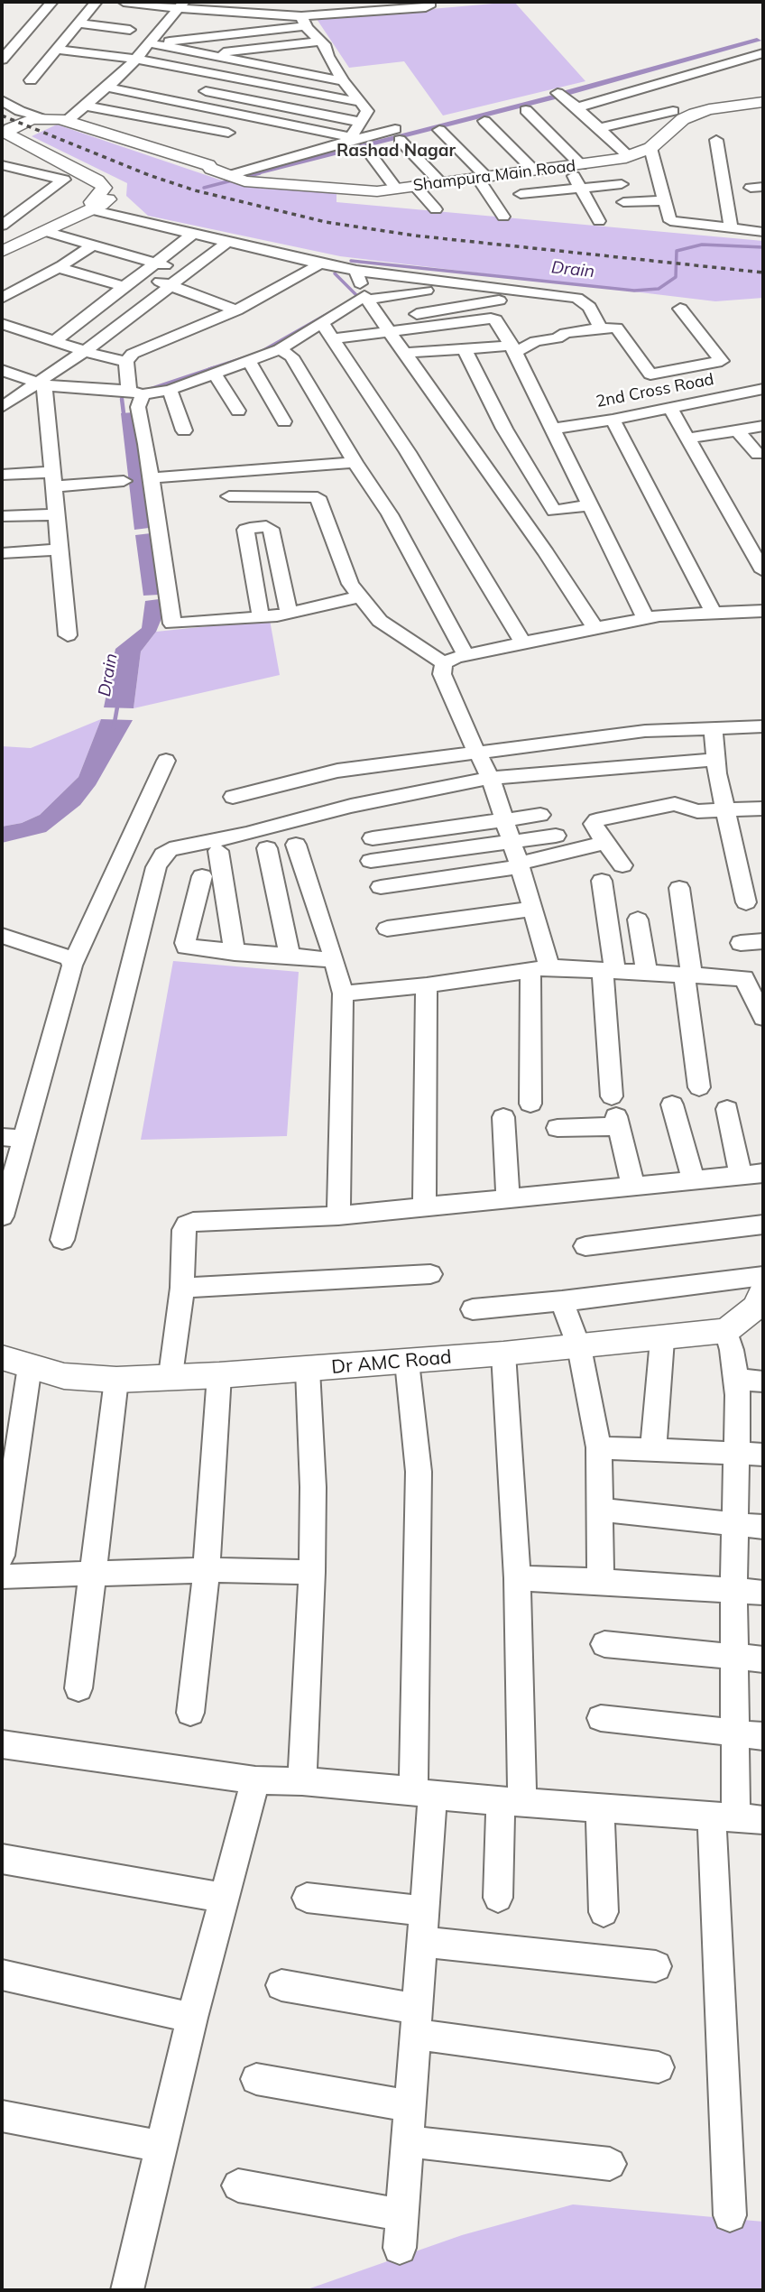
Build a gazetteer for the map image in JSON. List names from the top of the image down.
{
  "streets": {
    "street": ["Shampura Main Road", "2nd Cross Road", "Dr AMC Road"]
  },
  "districts": ["Rashad Nagar"],
  "water": ["Drain"]
}
